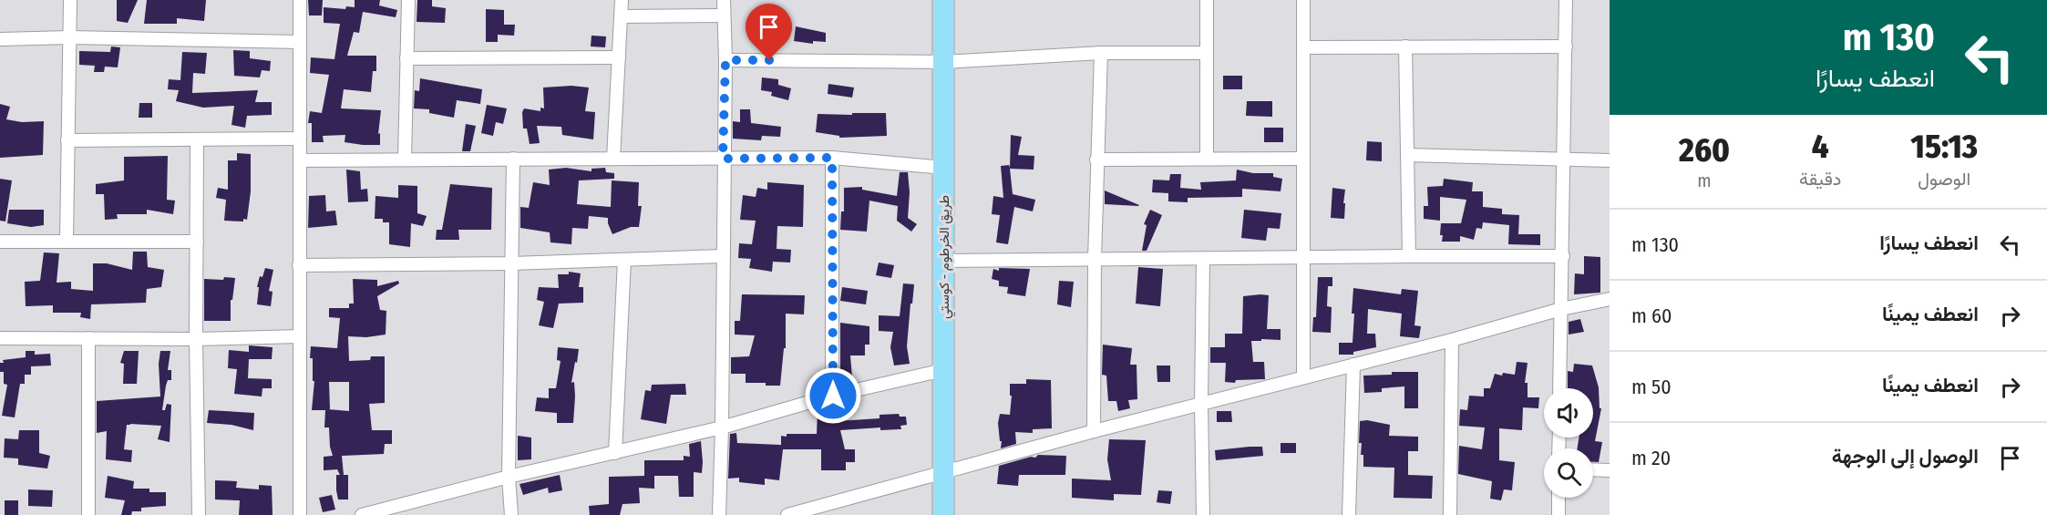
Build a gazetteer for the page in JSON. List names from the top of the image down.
{
  "streets": {
    "highway": ["طريق الخرطوم - كوستي"]
  },
  "page": {
    "turn": ["130 m", "انعطف يسارًا"],
    "eta": [
      "15:13",
      "الوصول",
      "4",
      "دقيقة",
      "260",
      "m"
    ],
    "list": [
      {
        "name": "انعطف يسارًا",
        "value": "130 m"
      },
      {
        "name": "انعطف يمينًا",
        "value": "60 m"
      },
      {
        "name": "انعطف يمينًا",
        "value": "50 m"
      },
      {
        "name": "الوصول إلى الوجهة",
        "value": "20 m"
      }
    ]
  }
}
